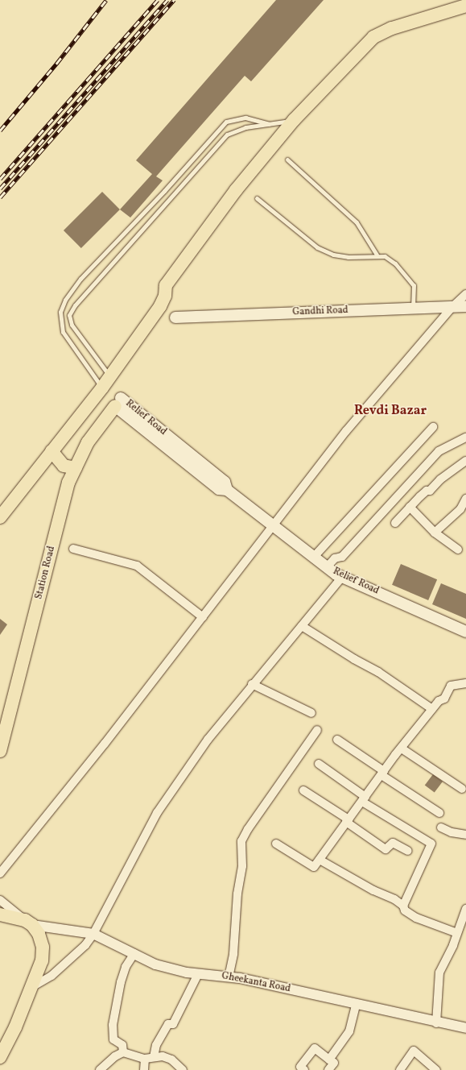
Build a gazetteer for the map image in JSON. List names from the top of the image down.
{
  "streets": {
    "main road": [
      "Gandhi Road",
      "Relief Road",
      "Station Road",
      "Gheekanta Road"
    ]
  },
  "crossings": [
    ["Relief Road", "Station Road"]
  ],
  "districts": ["Revdi Bazar"]
}
